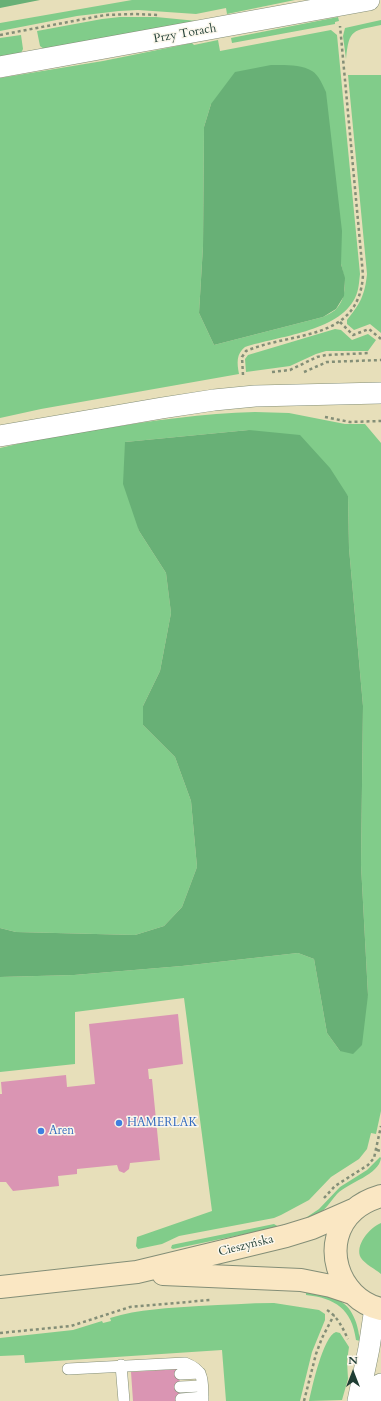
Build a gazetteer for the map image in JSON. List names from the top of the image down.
{
  "streets": {
    "main road": ["Cieszyńska"],
    "street": ["Przy Torach"]
  },
  "places": ["HAMERLAK", "Aren"],
  "north": "top"
}
